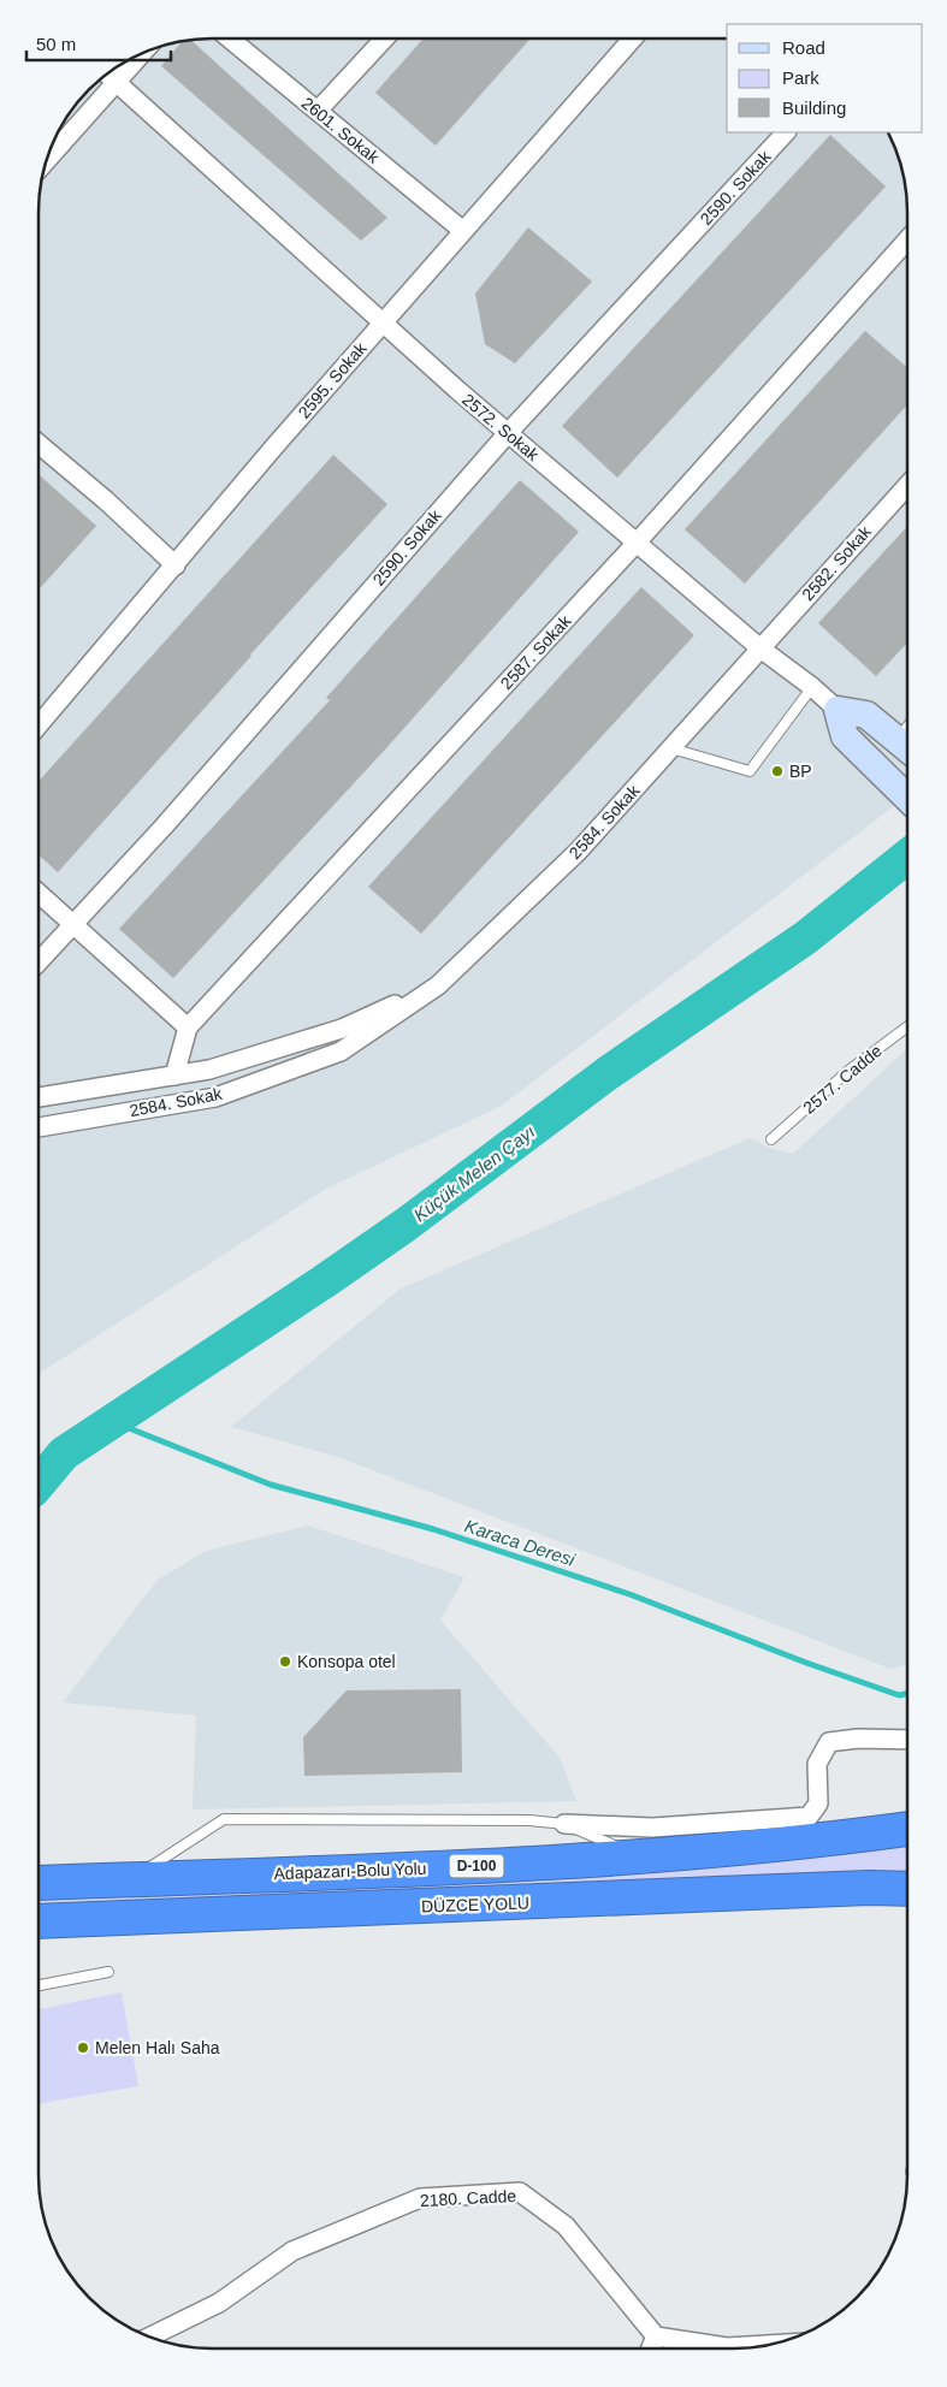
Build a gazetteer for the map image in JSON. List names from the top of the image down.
{
  "streets": {
    "highway": ["D-100", "Adapazarı-Bolu Yolu", "DÜZCE YOLU"],
    "street": [
      "2601. Sokak",
      "2590. Sokak",
      "2595. Sokak",
      "2572. Sokak",
      "2582. Sokak",
      "2587. Sokak",
      "2584. Sokak",
      "2180. Cadde"
    ],
    "lane": ["2577. Cadde"]
  },
  "crossings": [
    ["2601. Sokak", "2595. Sokak"],
    ["2590. Sokak", "2572. Sokak"],
    ["2595. Sokak", "2572. Sokak"],
    ["2572. Sokak", "2582. Sokak"],
    ["2572. Sokak", "2587. Sokak"],
    ["2572. Sokak", "2584. Sokak"],
    ["2582. Sokak", "2584. Sokak"],
    ["2587. Sokak", "2584. Sokak"]
  ],
  "water": ["Küçük Melen Çayı", "Karaca Deresi"],
  "places": ["BP", "Konsopa otel", "Melen Halı Saha"],
  "legend": ["Road", "Park", "Building"],
  "scale_bar": "50 m"
}
